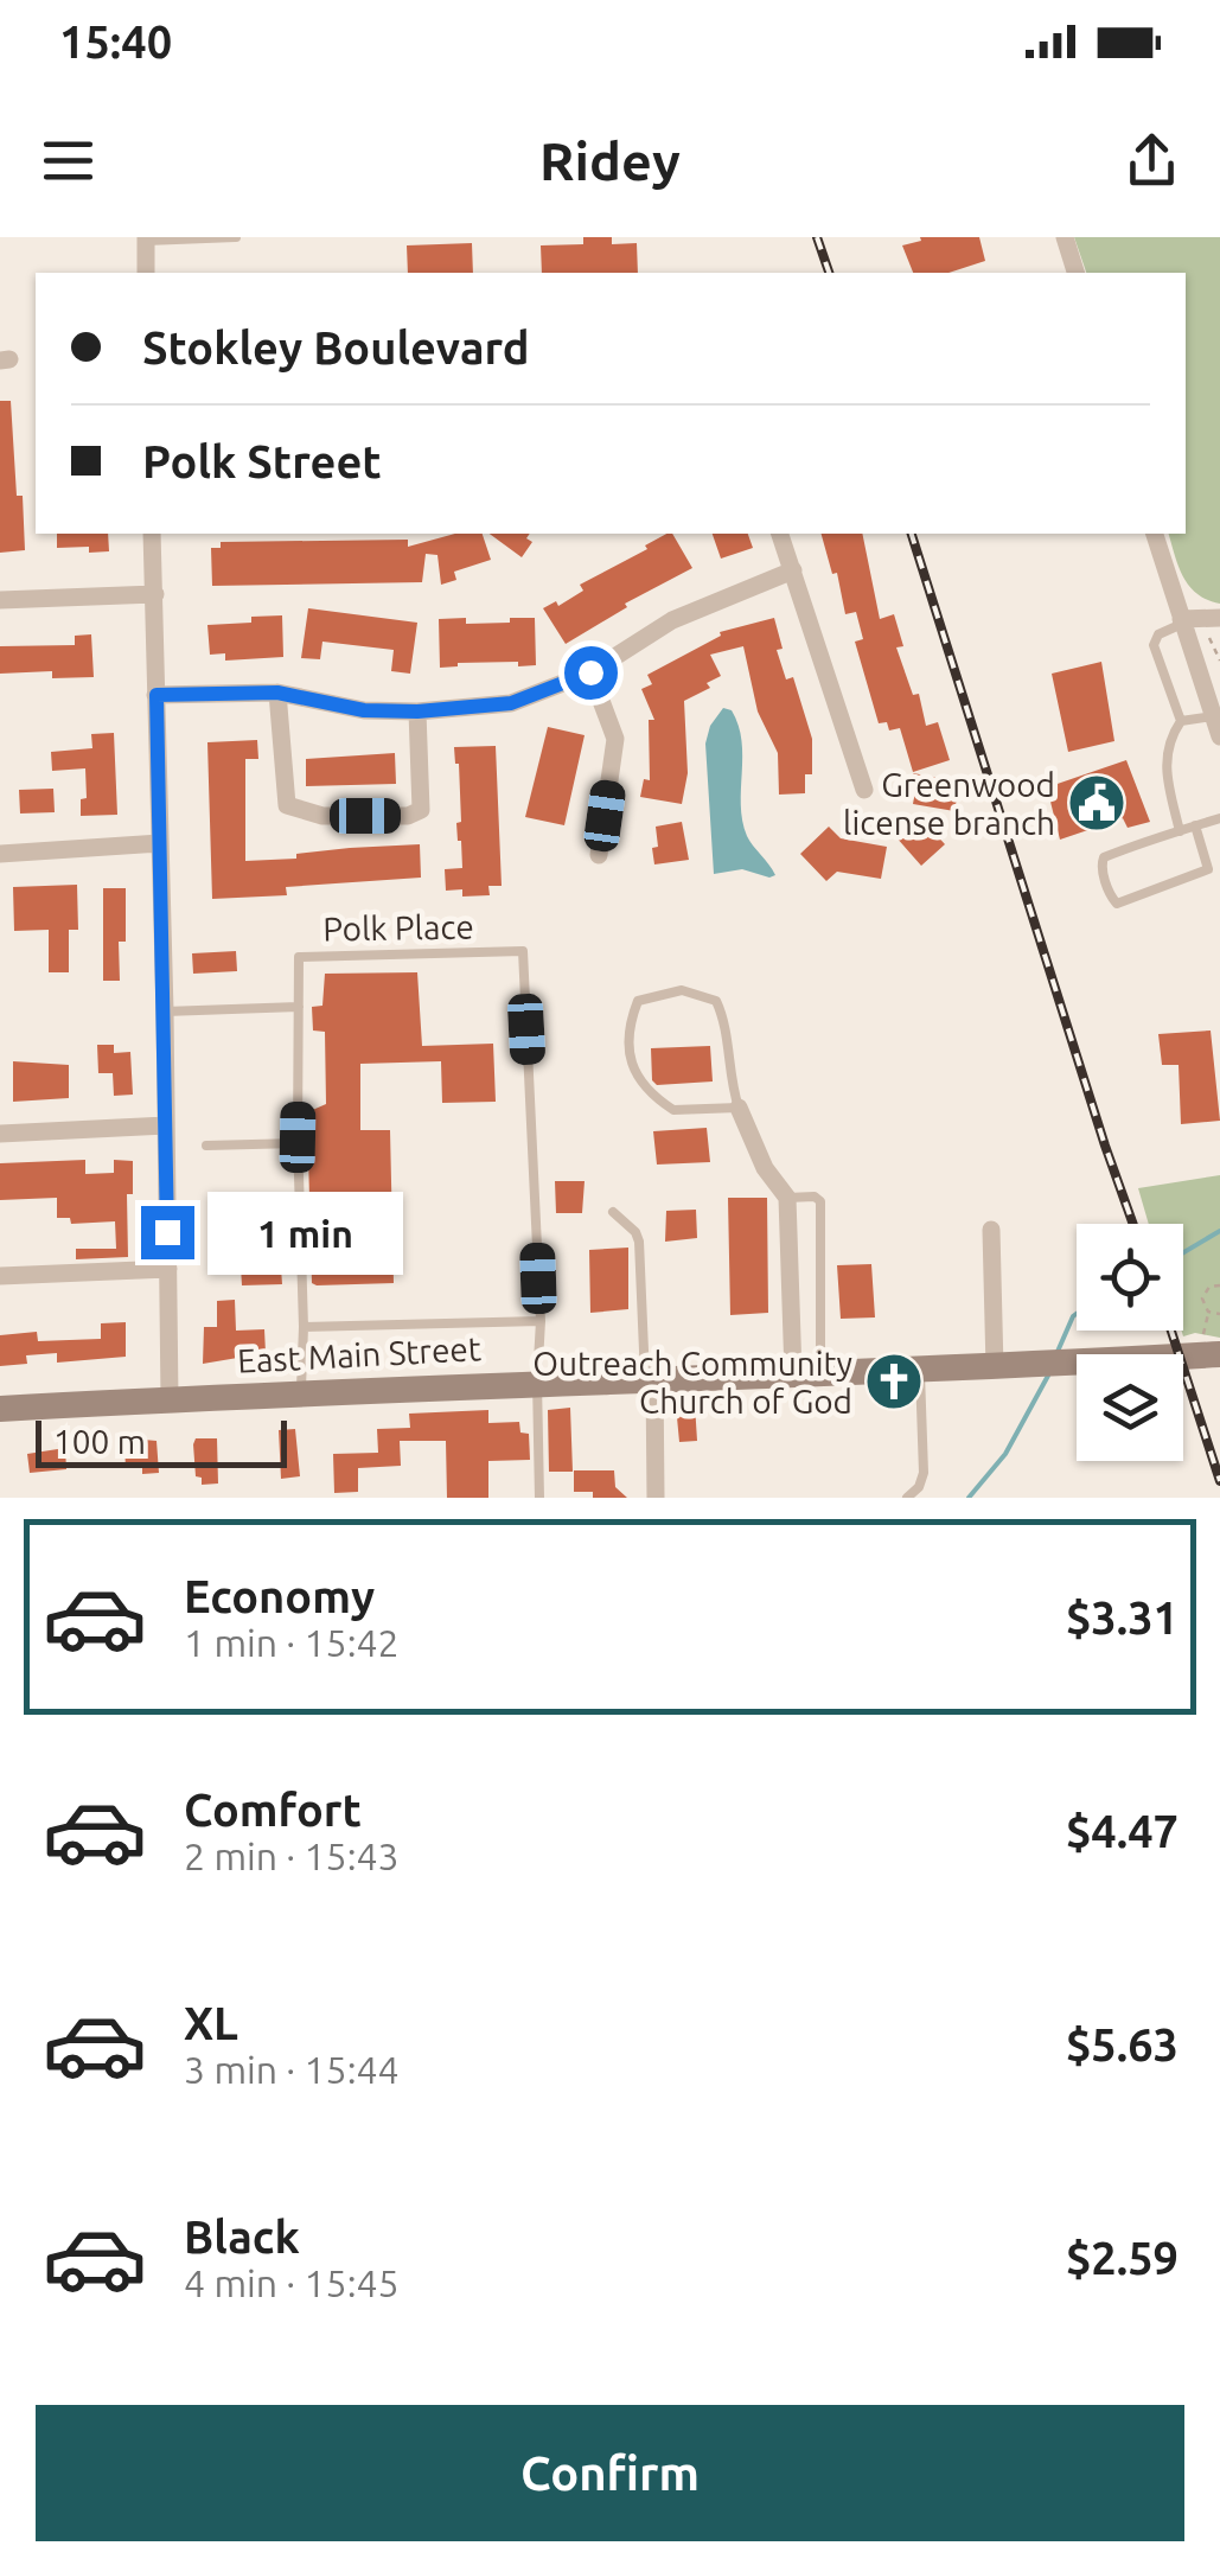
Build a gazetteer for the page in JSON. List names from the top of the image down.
{
  "streets": {
    "main road": ["East Main Street"],
    "lane": ["Polk Place"]
  },
  "crossings": [
    ["Polk Place", "East Main Street"]
  ],
  "places": {
    "public building": ["Greenwood license branch"],
    "church": ["Outreach Community Church of God"]
  },
  "scale_bar": "100 m",
  "page": {
    "status": "15:40",
    "header": "Ridey",
    "banner": ["Stokley Boulevard", "Polk Street"],
    "bubble": "1 min",
    "scale": "100 m",
    "list": [
      {
        "name": "Economy",
        "note": "1 min · 15:42",
        "value": "$3.31"
      },
      {
        "name": "Comfort",
        "note": "2 min · 15:43",
        "value": "$4.47"
      },
      {
        "name": "XL",
        "note": "3 min · 15:44",
        "value": "$5.63"
      },
      {
        "name": "Black",
        "note": "4 min · 15:45",
        "value": "$2.59"
      }
    ],
    "buttons": "Confirm"
  }
}
